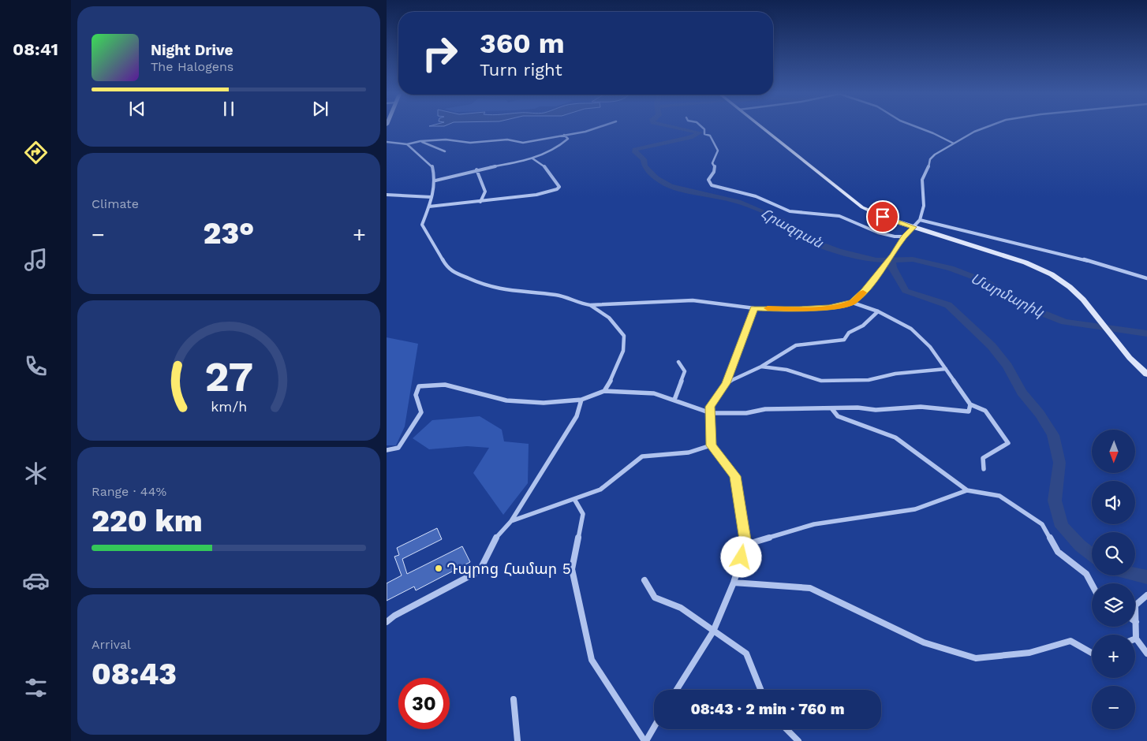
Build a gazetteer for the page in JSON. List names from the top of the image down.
{
  "water": ["Հրազդան", "Մարմարիկ"],
  "places": ["Դպրոց Համար 5"],
  "north": "bottom",
  "page": {
    "tabs": "08:41",
    "turn": ["360 m", "Turn right"],
    "song": ["Night Drive", "The Halogens"],
    "tile": [
      "Climate",
      ["Range · 44%", "220 km"],
      ["Arrival", "08:43"]
    ],
    "heat": ["−", "23°", "+"],
    "map_buttons": ["+", "−"],
    "limit": "30",
    "trip": "08:43 · 2 min · 760 m",
    "gauge": ["27", "km/h"]
  }
}
